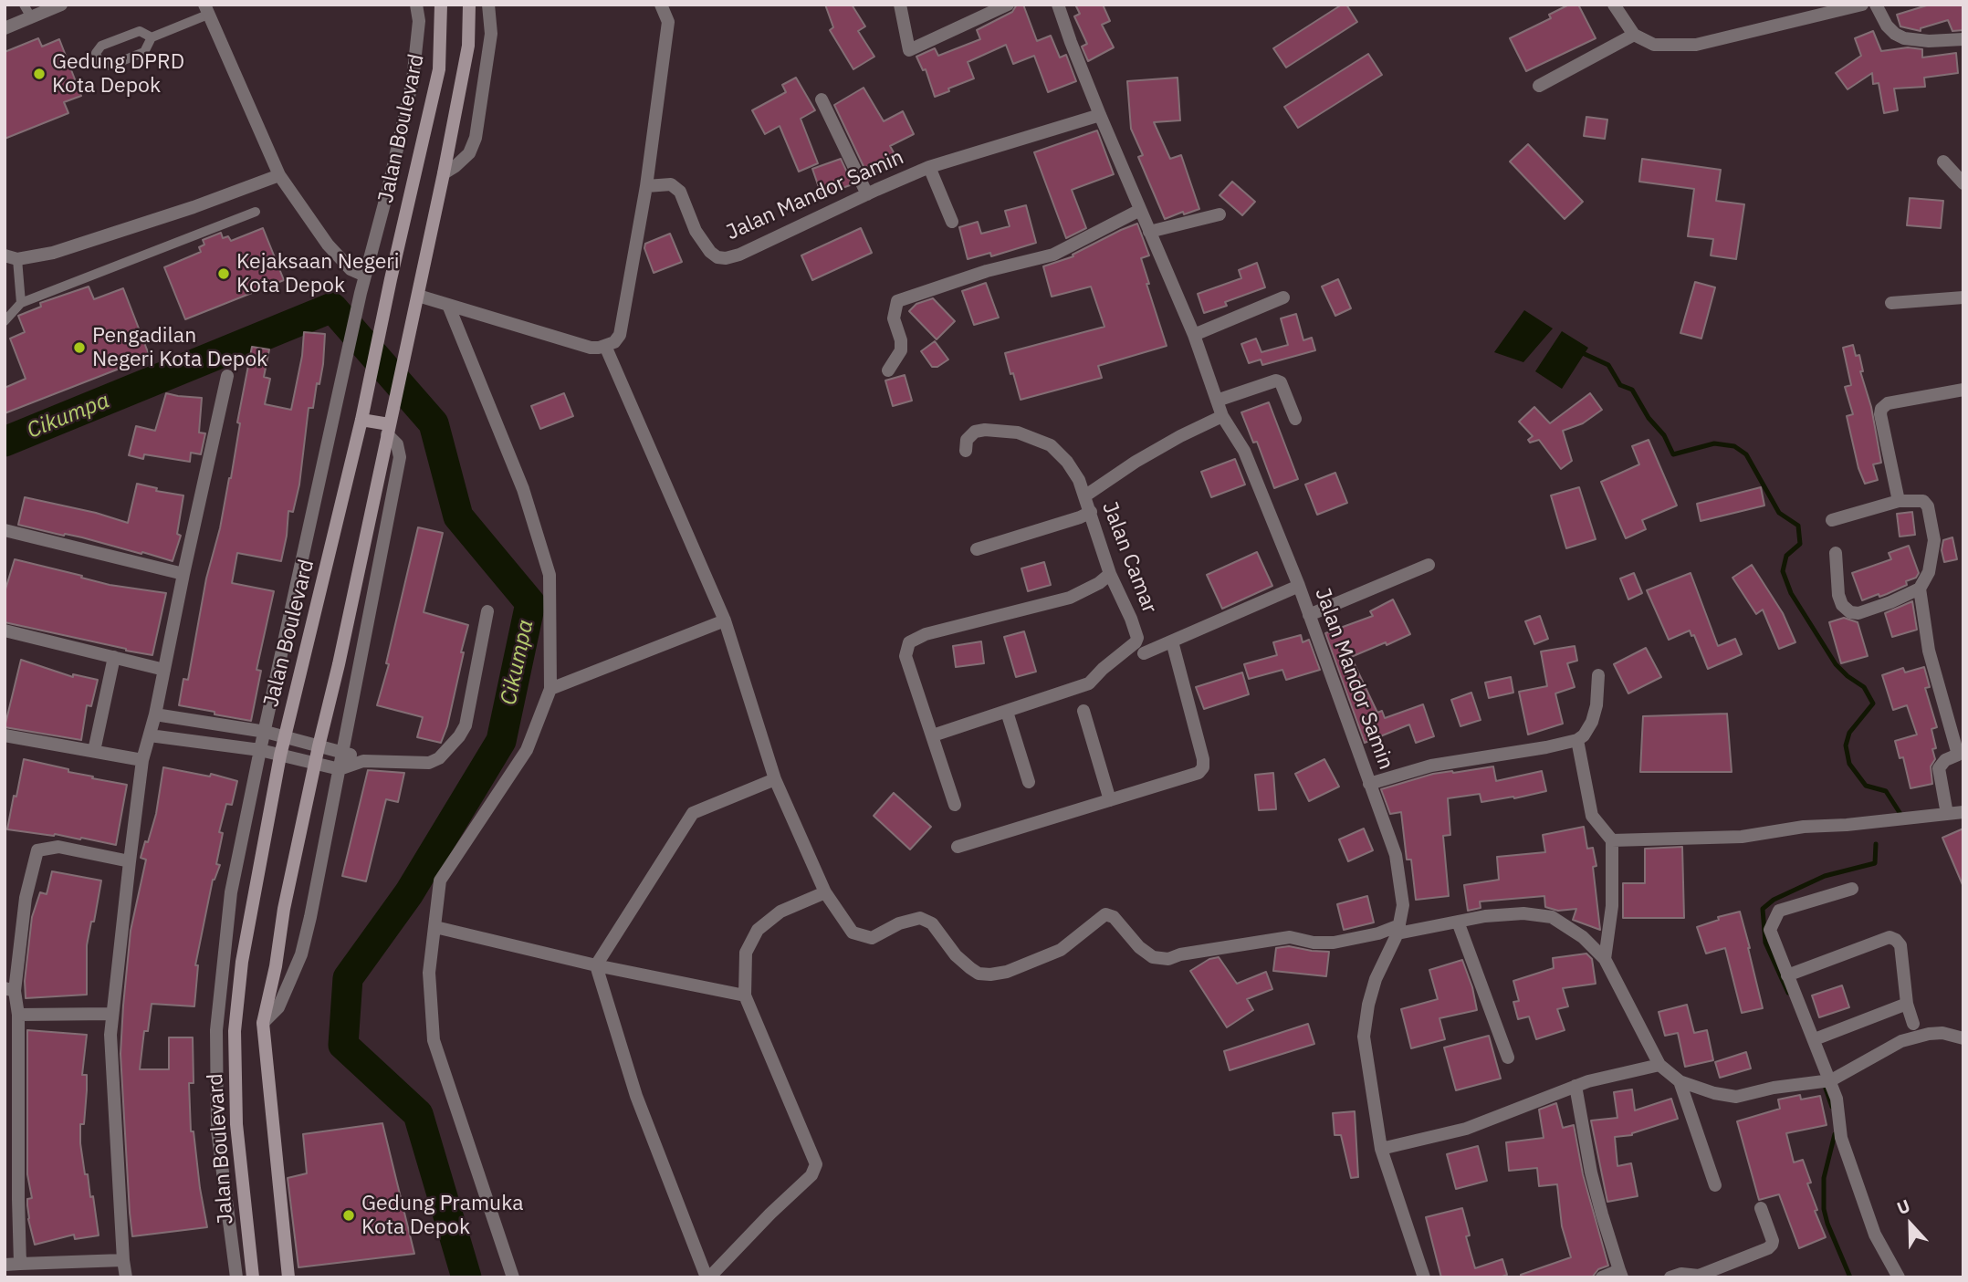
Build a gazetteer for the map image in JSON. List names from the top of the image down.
{
  "streets": {
    "main road": ["Jalan Boulevard"],
    "street": ["Jalan Mandor Samin", "Jalan Camar"]
  },
  "crossings": [
    ["Jalan Mandor Samin", "Jalan Camar"]
  ],
  "water": ["Cikumpa"],
  "places": [
    "Gedung DPRD Kota Depok",
    "Kejaksaan Negeri Kota Depok",
    "Pengadilan Negeri Kota Depok",
    "Gedung Pramuka Kota Depok"
  ],
  "north": "top"
}
